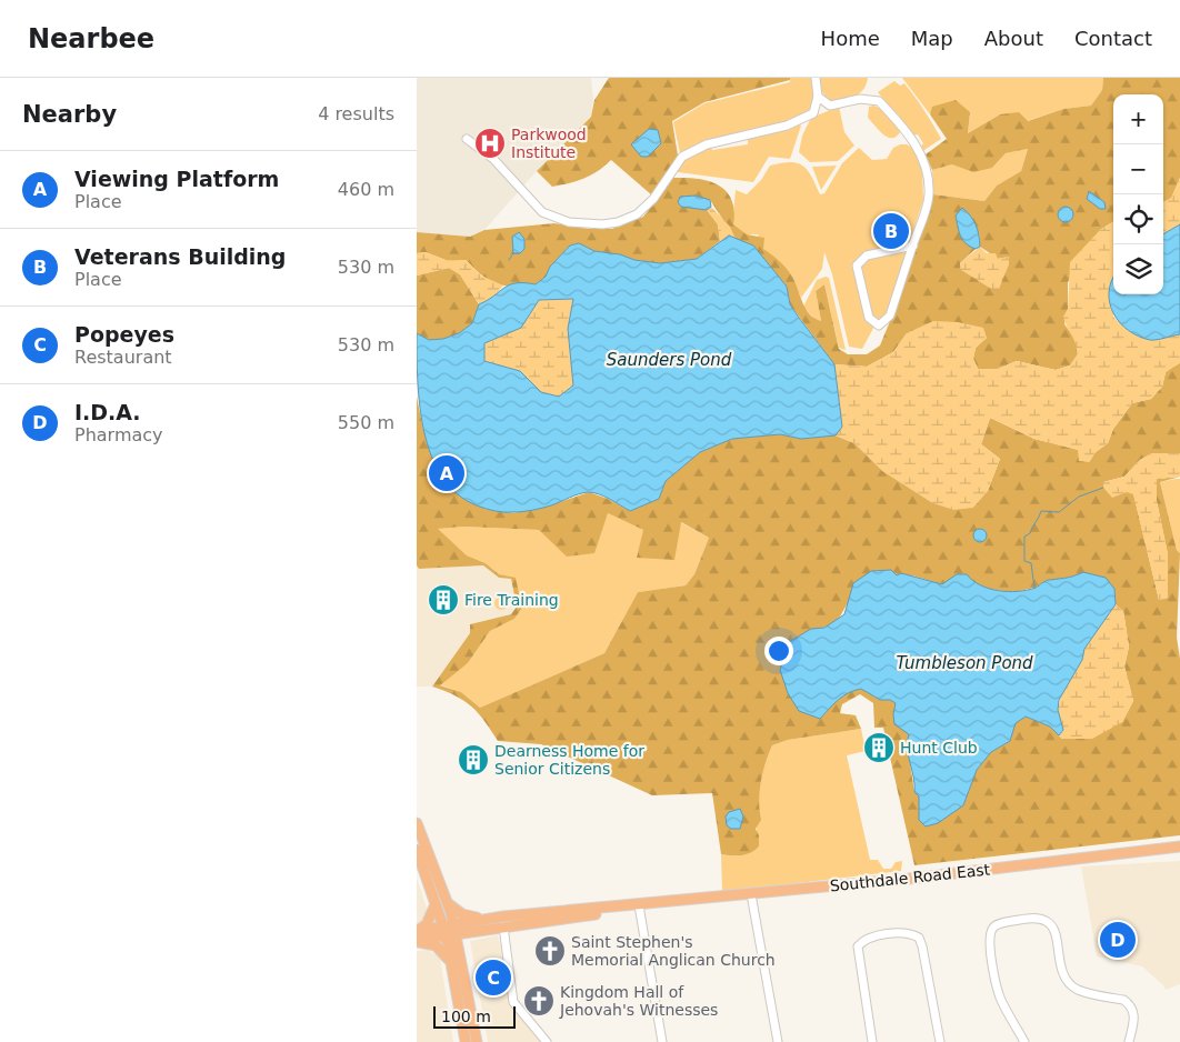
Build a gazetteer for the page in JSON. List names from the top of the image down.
{
  "streets": {
    "main road": ["Southdale Road East"]
  },
  "water": ["Saunders Pond", "Tumbleson Pond"],
  "places": {
    "hospital": ["Parkwood Institute"],
    "building": ["Fire Training", "Hunt Club", "Dearness Home for Senior Citizens"],
    "church": ["Saint Stephen's Memorial Anglican Church", "Kingdom Hall of Jehovah's Witnesses"]
  },
  "scale_bar": "100 m",
  "page": {
    "header": "Nearbee",
    "nav": [
      "Home",
      "Map",
      "About",
      "Contact"
    ],
    "heading": ["Nearby", "4 results"],
    "map_buttons": ["+", "−"],
    "list": [
      {
        "mark": "A",
        "name": "Viewing Platform",
        "note": "Place",
        "value": "460 m"
      },
      {
        "mark": "B",
        "name": "Veterans Building",
        "note": "Place",
        "value": "530 m"
      },
      {
        "mark": "C",
        "name": "Popeyes",
        "note": "Restaurant",
        "value": "530 m"
      },
      {
        "mark": "D",
        "name": "I.D.A.",
        "note": "Pharmacy",
        "value": "550 m"
      }
    ],
    "pins": [
      "B",
      "A",
      "D",
      "C"
    ],
    "scale": "100 m"
  }
}
